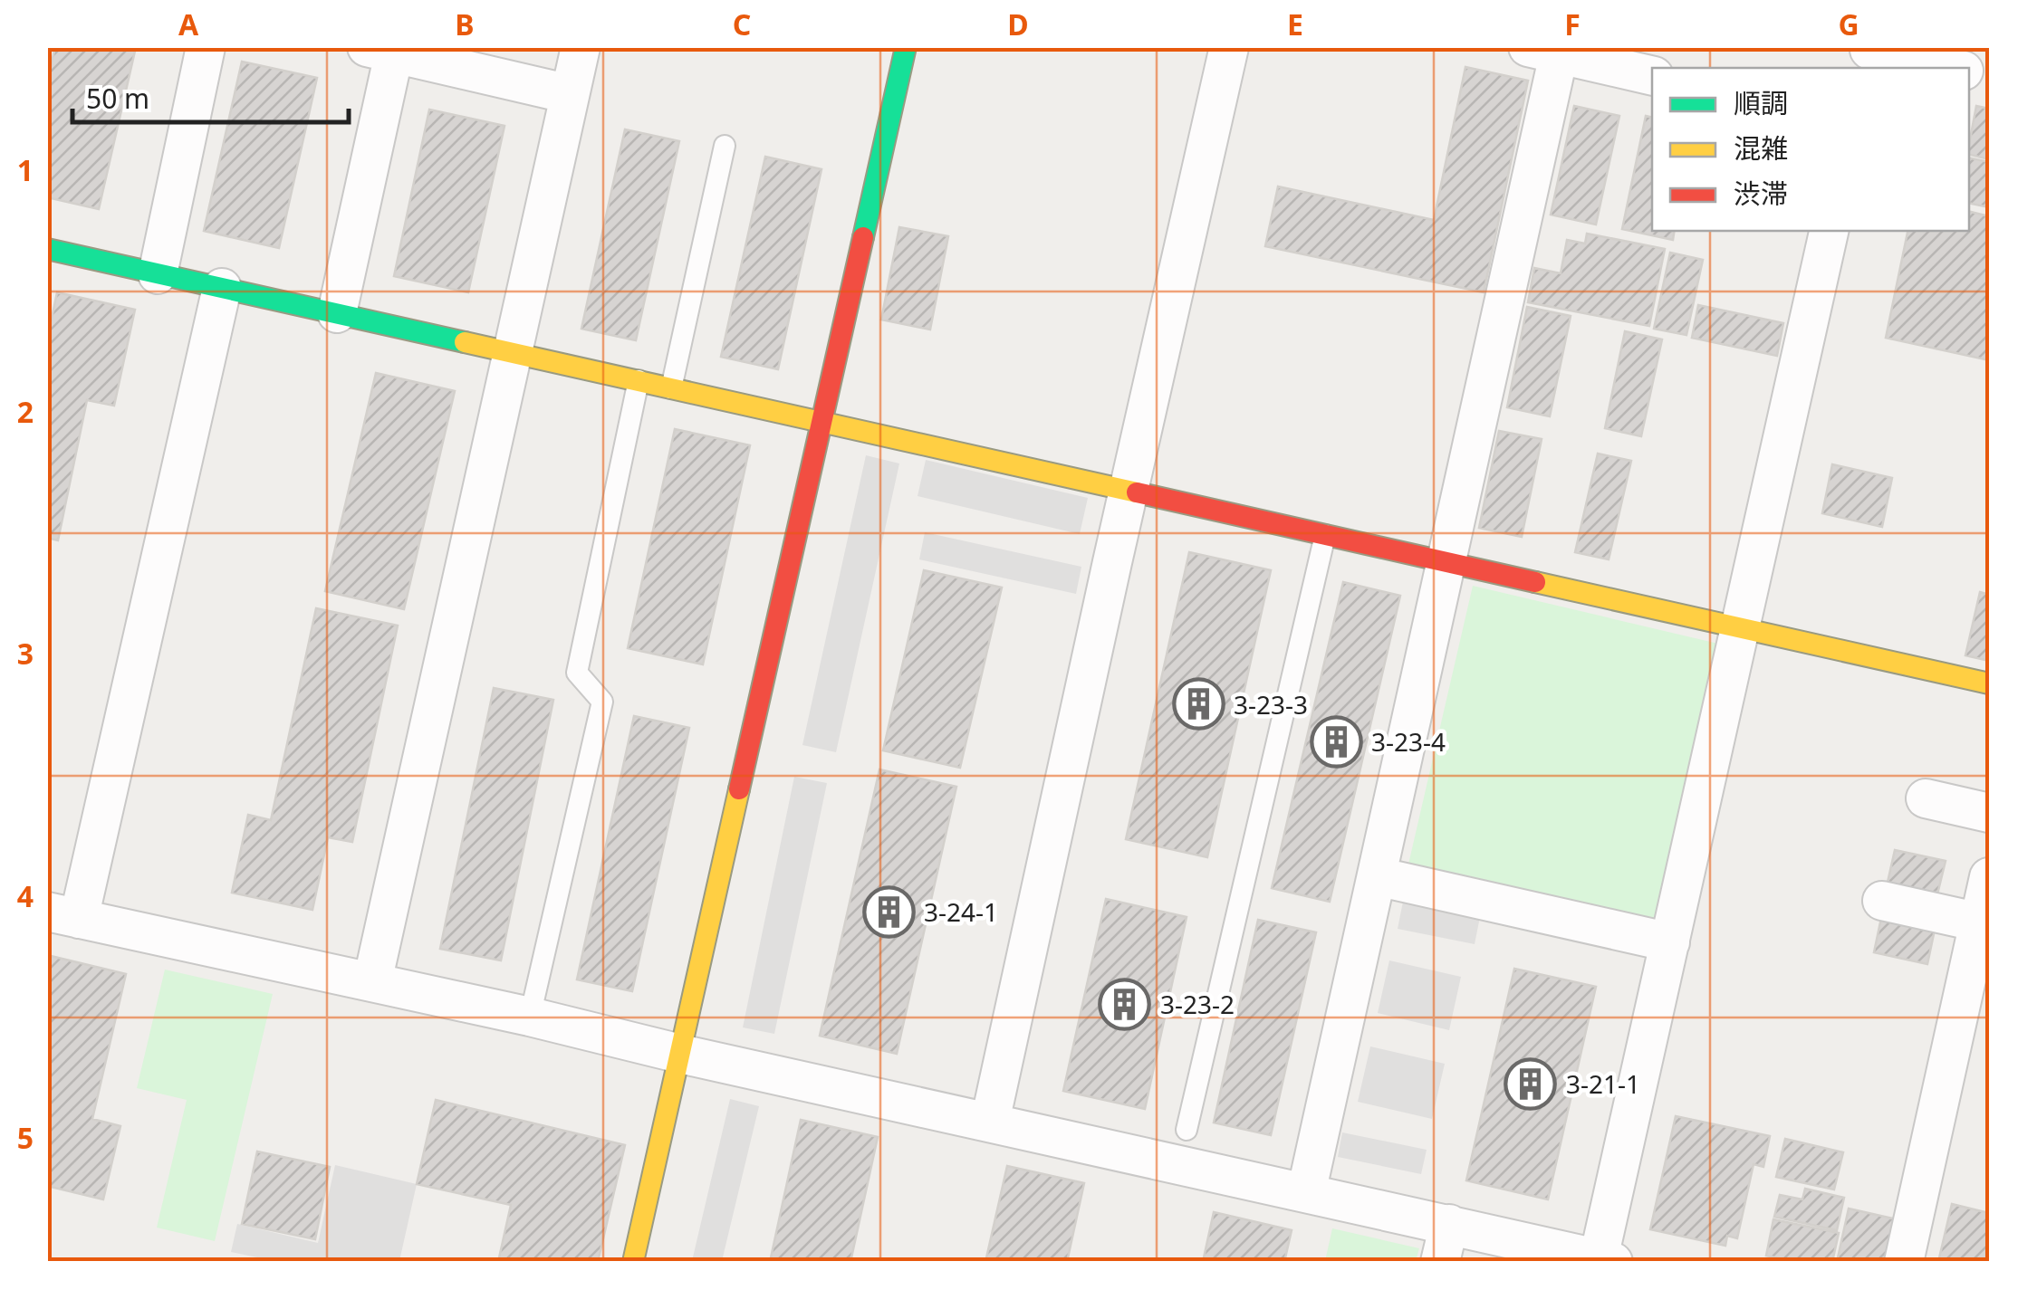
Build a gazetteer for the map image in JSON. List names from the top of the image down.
{
  "places": {
    "building": [
      "3-23-3",
      "3-23-4",
      "3-24-1",
      "3-23-2",
      "3-21-1"
    ]
  },
  "legend": ["順調", "混雑", "渋滞"],
  "scale_bar": "50 m",
  "grid": {
    "columns": [
      "A",
      "B",
      "C",
      "D",
      "E",
      "F",
      "G"
    ],
    "rows": [
      "1",
      "2",
      "3",
      "4",
      "5"
    ]
  }
}
